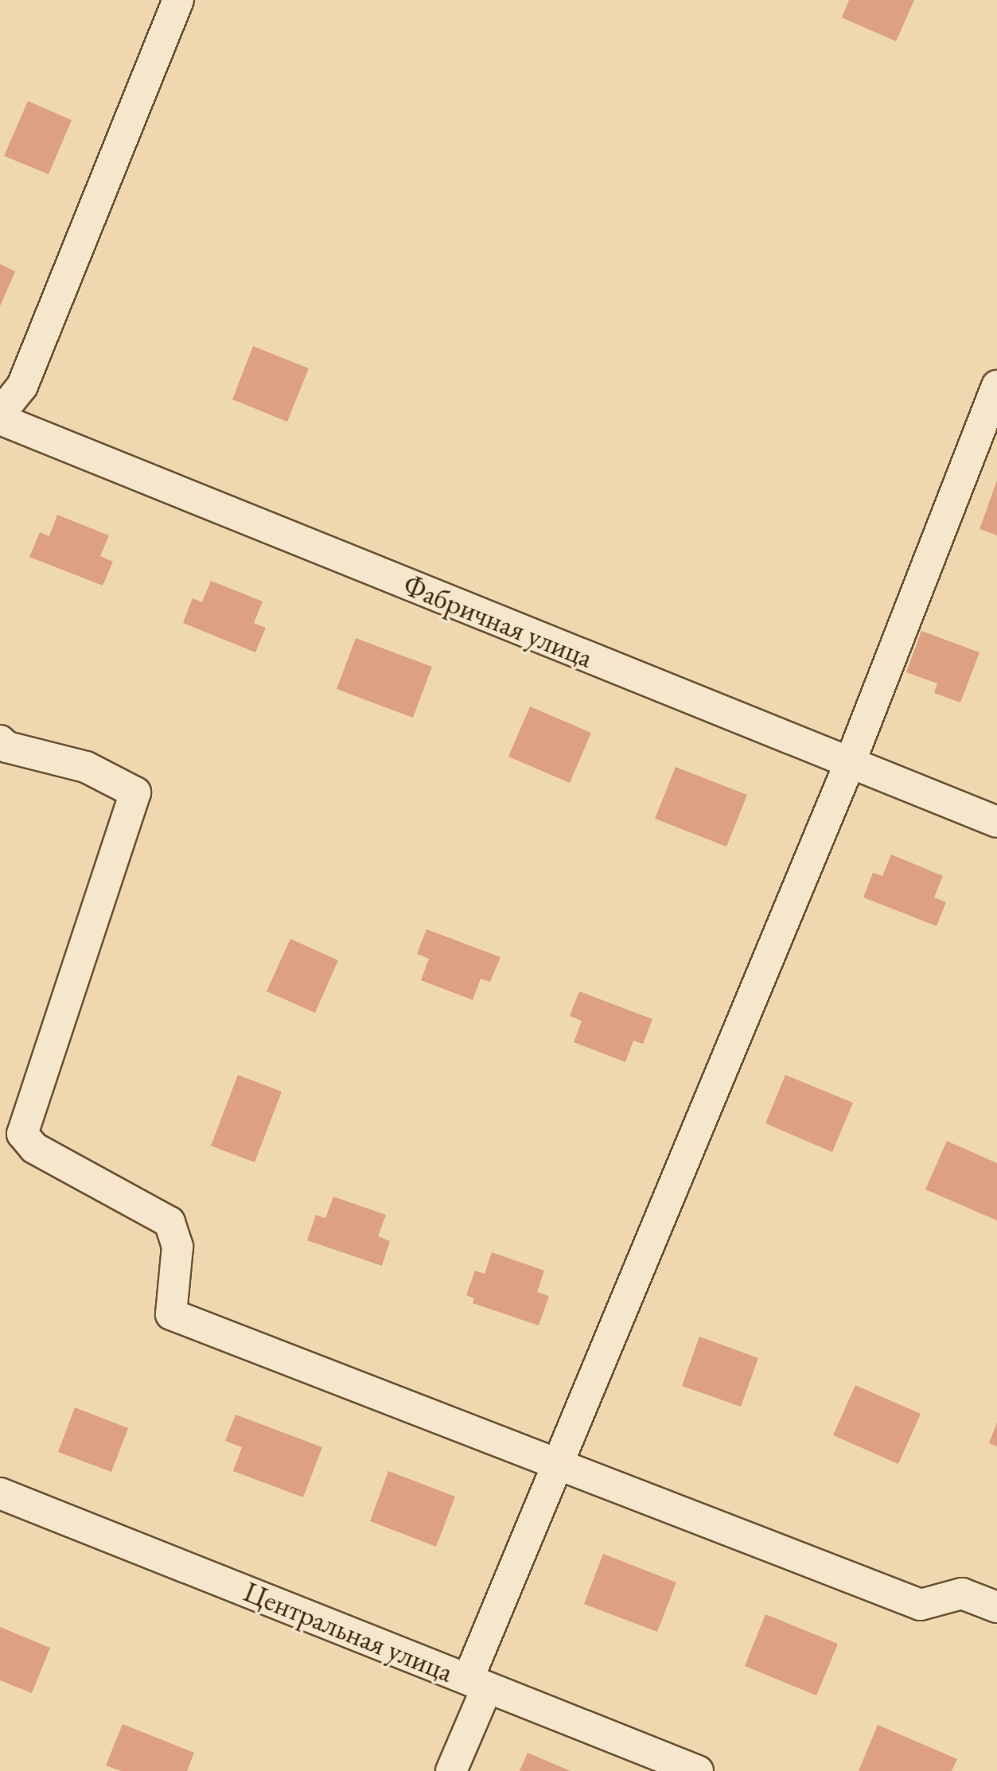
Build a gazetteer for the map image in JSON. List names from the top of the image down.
{
  "streets": {
    "street": ["Фабричная улица", "Центральная улица"]
  }
}
